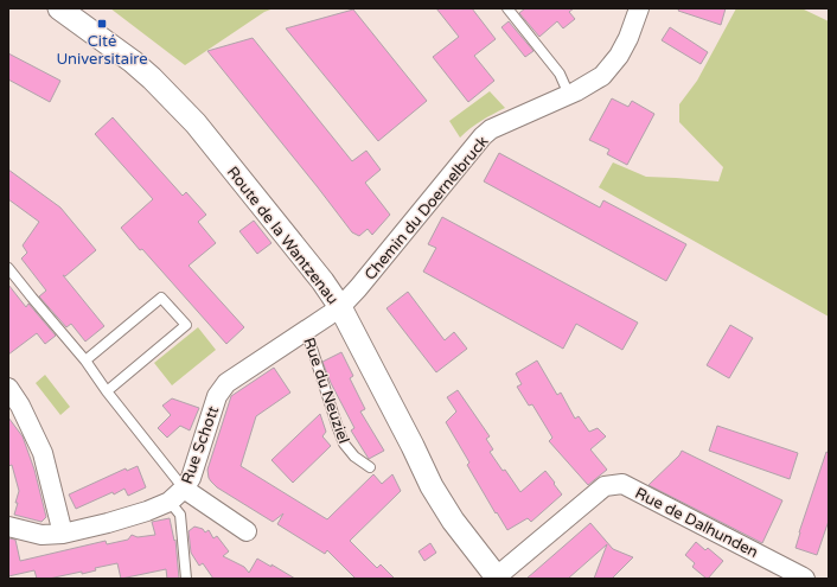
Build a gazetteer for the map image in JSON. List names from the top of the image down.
{
  "streets": {
    "street": [
      "Chemin du Doernelbruck",
      "Route de la Wantzenau",
      "Rue Schott",
      "Rue de Dalhunden"
    ],
    "lane": ["Rue du Neuziel"]
  },
  "crossings": [
    ["Chemin du Doernelbruck", "Route de la Wantzenau"],
    ["Chemin du Doernelbruck", "Rue Schott"],
    ["Route de la Wantzenau", "Rue Schott"],
    ["Route de la Wantzenau", "Rue de Dalhunden"],
    ["Rue du Neuziel", "Rue Schott"]
  ],
  "places": {
    "transit": ["Cité Universitaire"]
  }
}
